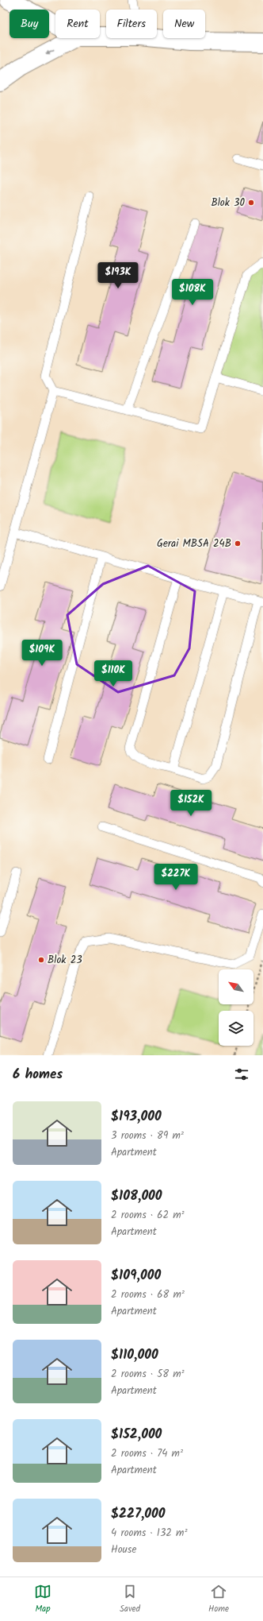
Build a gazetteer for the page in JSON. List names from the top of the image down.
{
  "places": ["Blok 30", "Gerai MBSA 24B", "Blok 23"],
  "north": "top left",
  "page": {
    "chip": [
      "Buy",
      "Rent",
      "Filters",
      "New"
    ],
    "price": [
      "$193K",
      "$108K",
      "$109K",
      "$110K",
      "$152K",
      "$227K"
    ],
    "heading": "6 homes",
    "list": [
      {
        "name": "$193,000",
        "note": "3 rooms · 89 m² · Apartment"
      },
      {
        "name": "$108,000",
        "note": "2 rooms · 62 m² · Apartment"
      },
      {
        "name": "$109,000",
        "note": "2 rooms · 68 m² · Apartment"
      },
      {
        "name": "$110,000",
        "note": "2 rooms · 58 m² · Apartment"
      },
      {
        "name": "$152,000",
        "note": "2 rooms · 74 m² · Apartment"
      },
      {
        "name": "$227,000",
        "note": "4 rooms · 132 m² · House"
      }
    ],
    "tabs": ["Map", "Saved", "Home"]
  }
}
